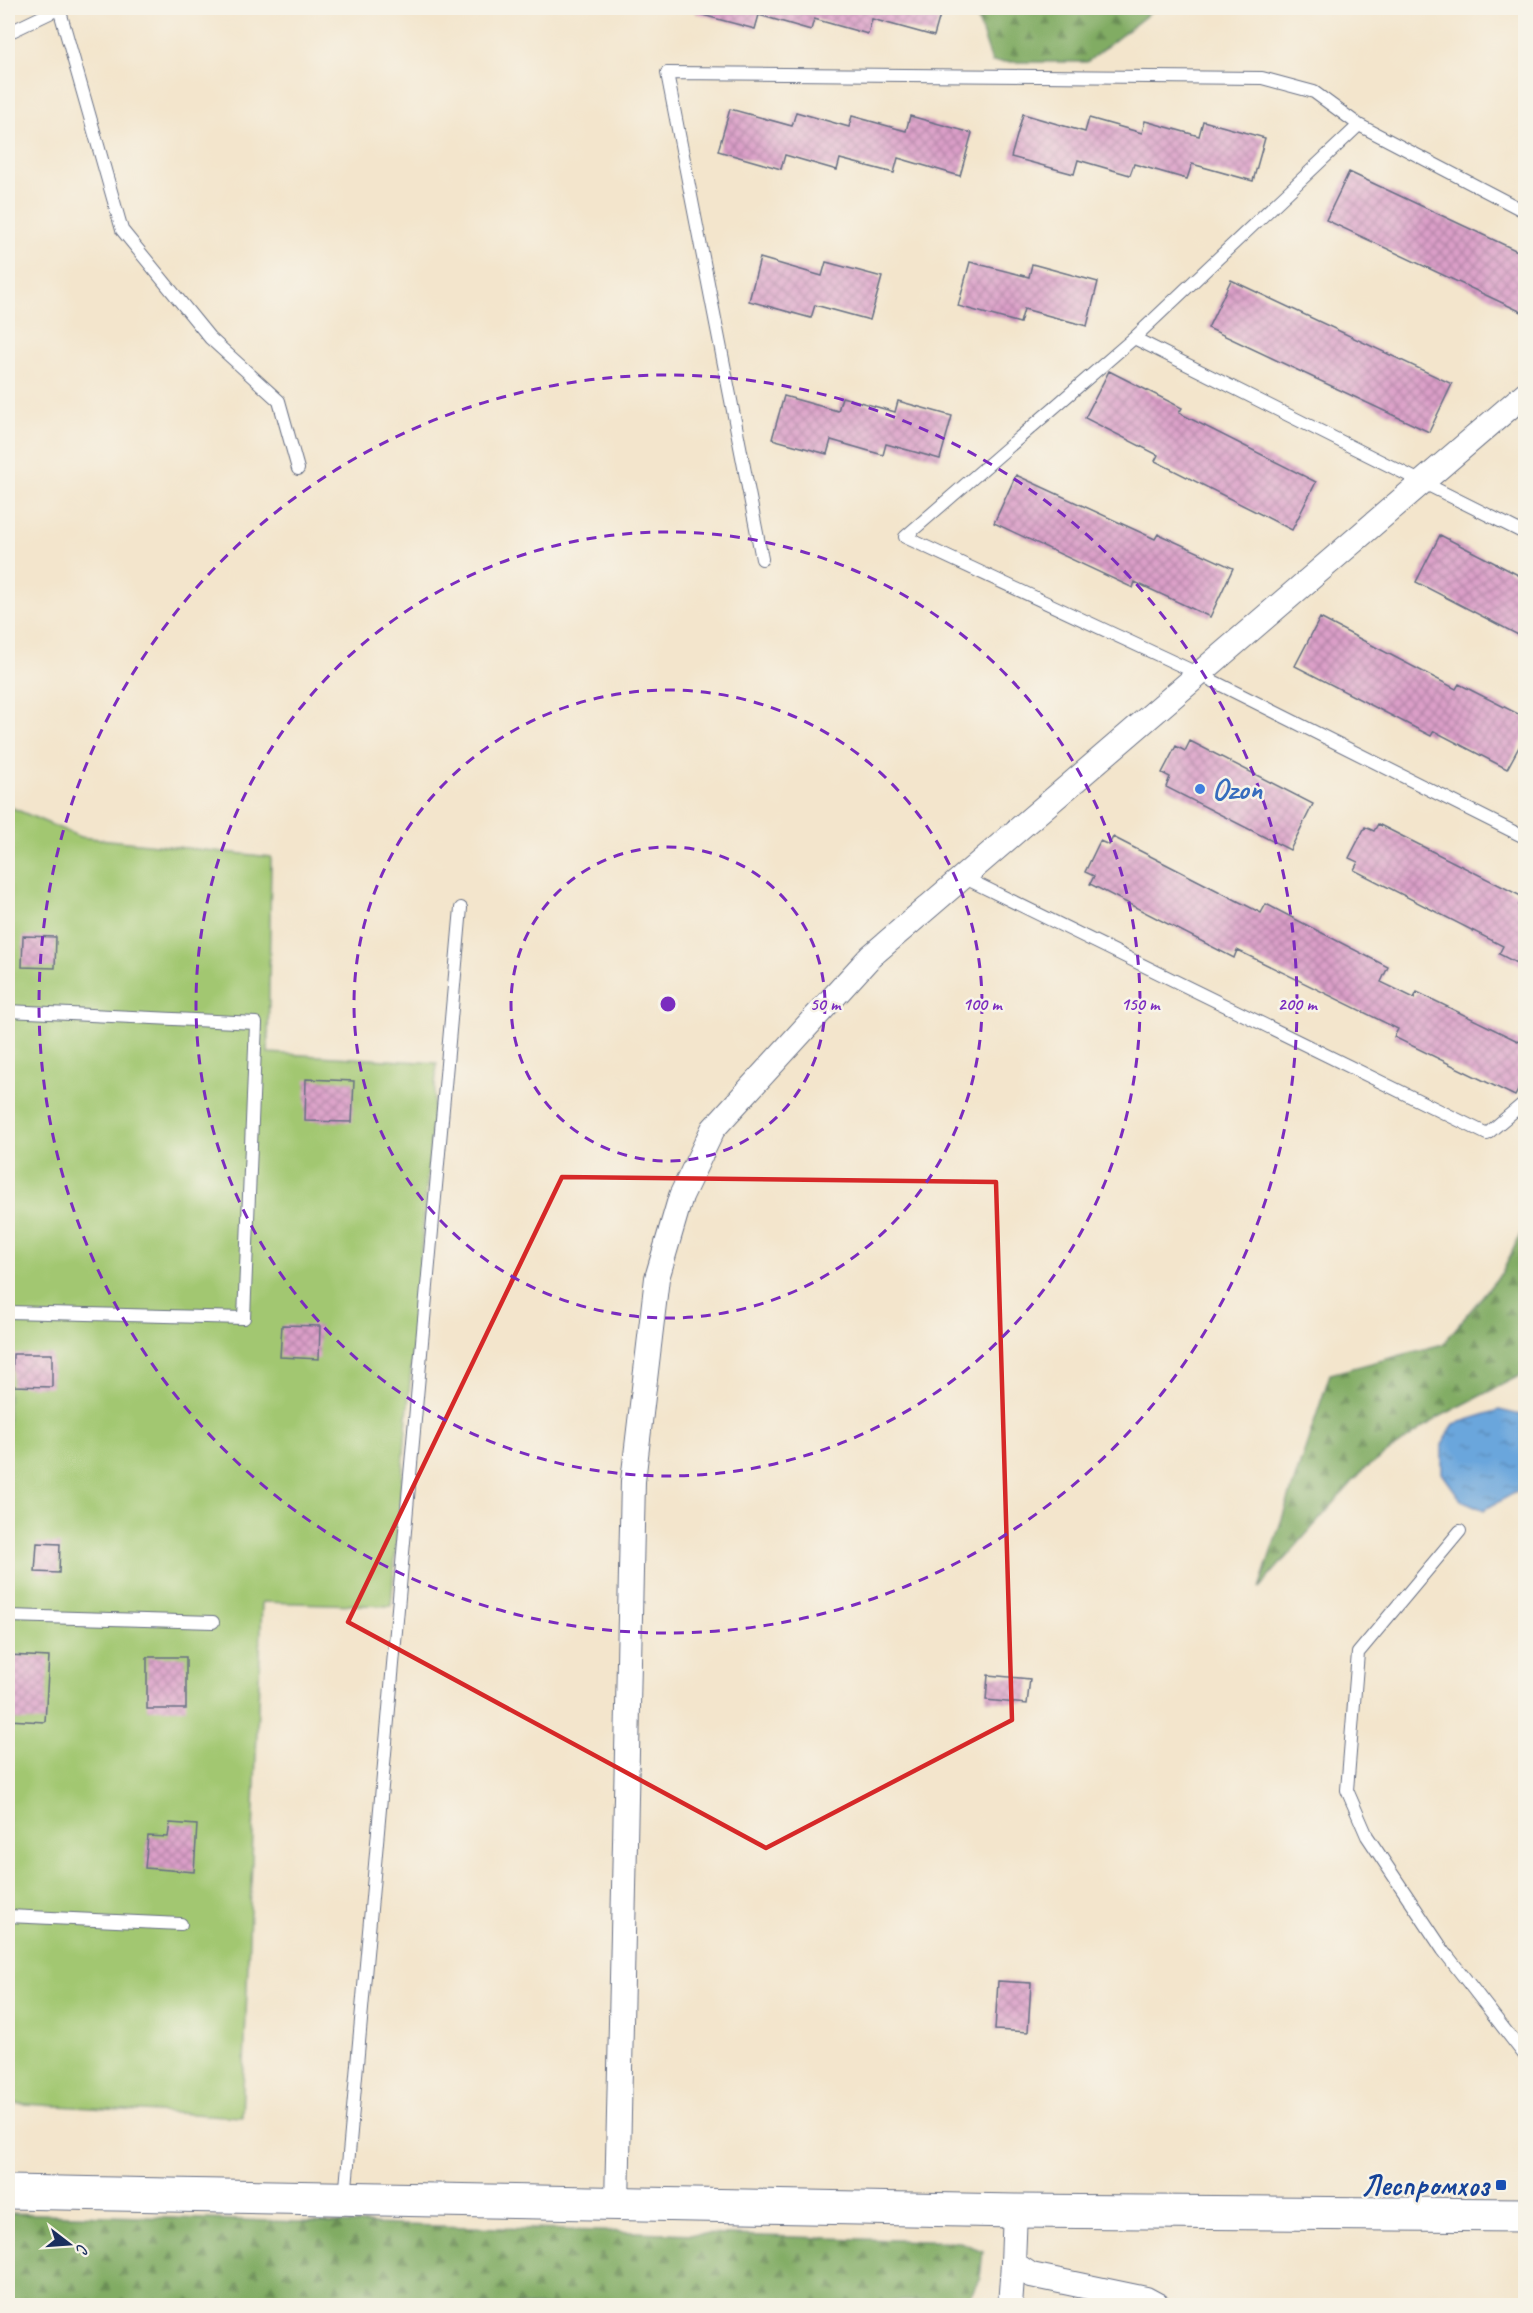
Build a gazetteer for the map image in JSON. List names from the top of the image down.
{
  "places": {
    "other": ["Ozon"],
    "transit": ["Леспромхоз"]
  },
  "north": "right",
  "rings": [
    "50 m",
    "100 m",
    "150 m",
    "200 m"
  ]
}
